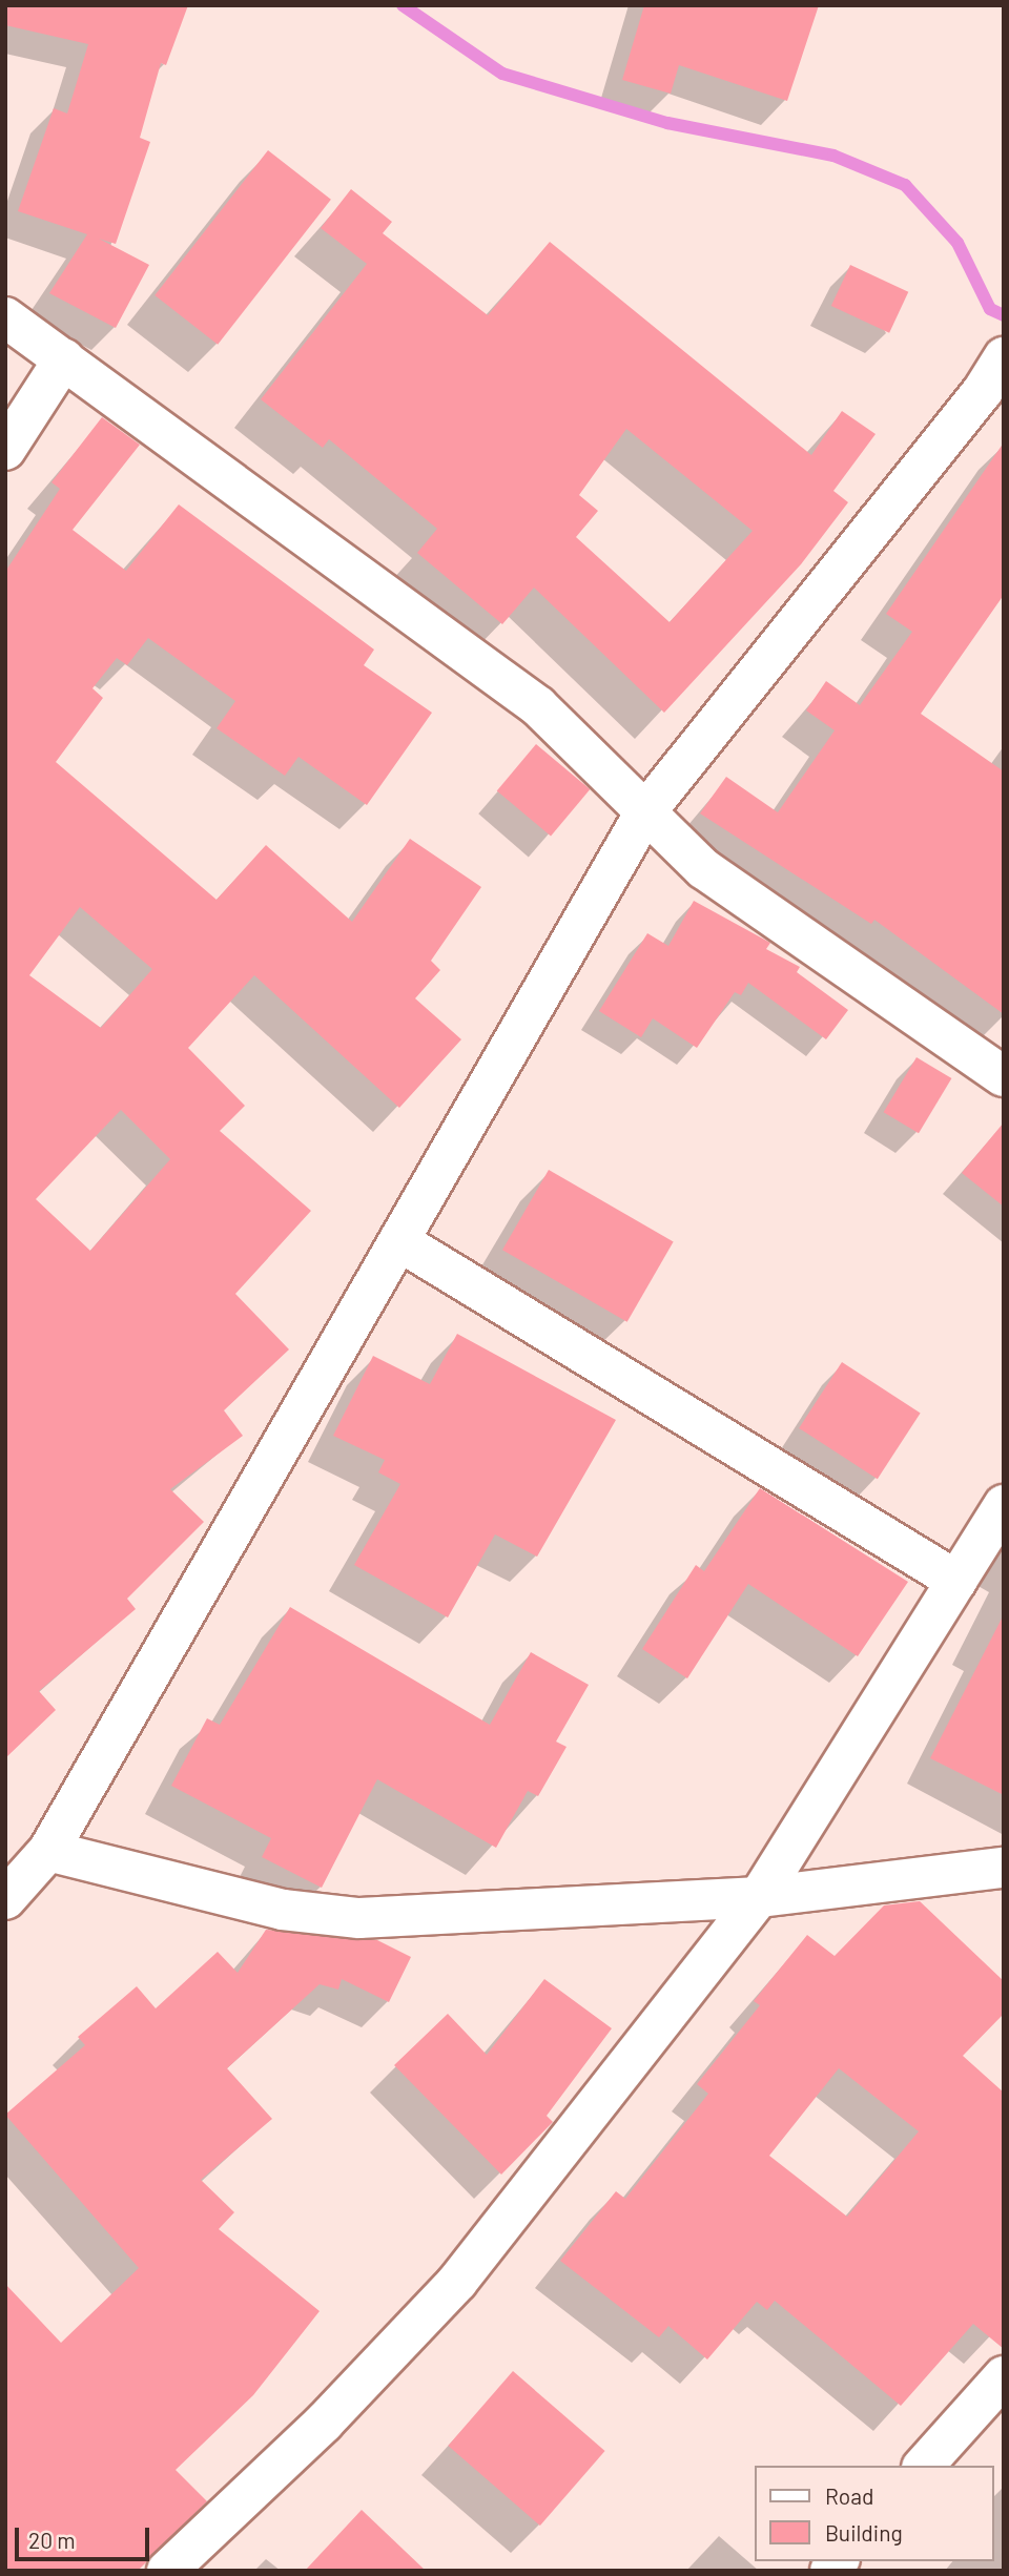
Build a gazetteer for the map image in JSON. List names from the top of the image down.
{
  "legend": ["Road", "Building"],
  "scale_bar": "20 m"
}
